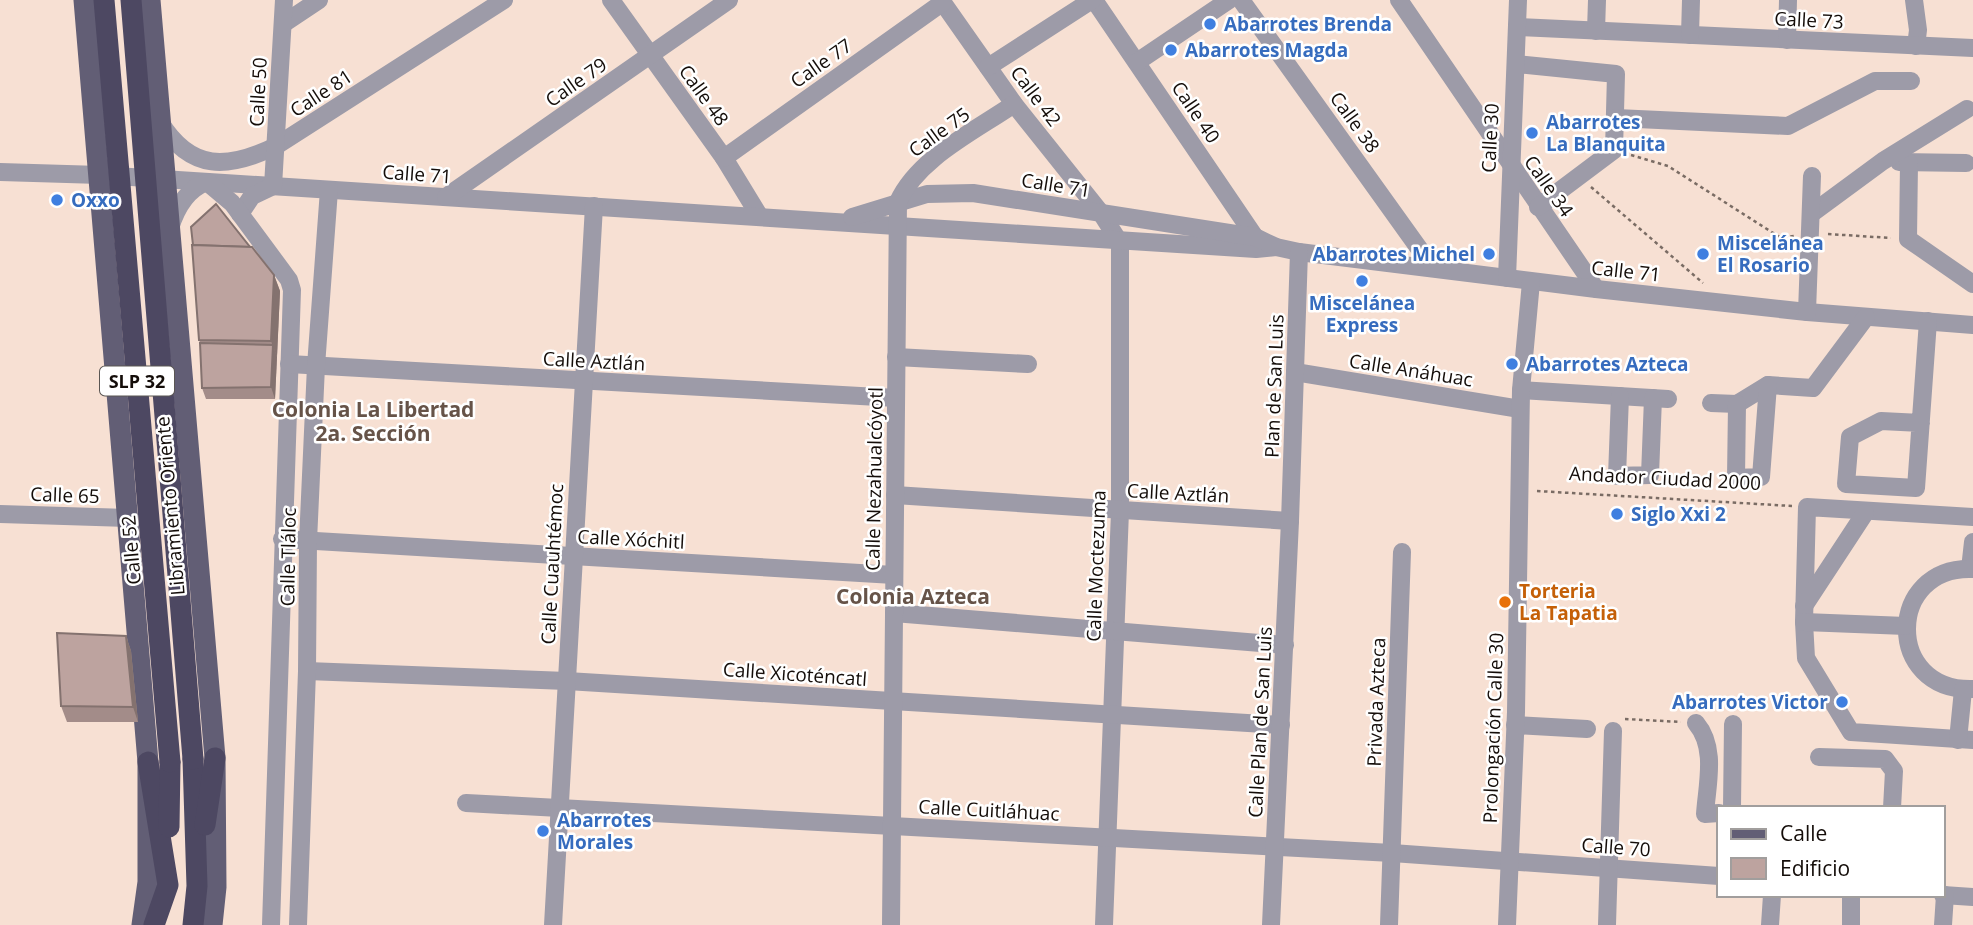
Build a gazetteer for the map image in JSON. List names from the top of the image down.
{
  "streets": {
    "highway": ["SLP 32", "Libramiento Oriente"],
    "main road": ["Calle 52"],
    "street": [
      "Calle 73",
      "Calle 77",
      "Calle 79",
      "Calle 50",
      "Calle 81",
      "Calle 48",
      "Calle 42",
      "Calle 40",
      "Calle 38",
      "Calle 75",
      "Calle 30",
      "Calle 71",
      "Calle 34",
      "Calle Aztlán",
      "Calle Anáhuac",
      "Plan de San Luis",
      "Calle Nezahualcóyotl",
      "Calle 65",
      "Calle Xóchitl",
      "Calle Tláloc",
      "Calle Cuauhtémoc",
      "Calle Moctezuma",
      "Calle Xicoténcatl",
      "Privada Azteca",
      "Calle Plan de San Luis",
      "Prolongación Calle 30",
      "Calle Cuitláhuac",
      "Calle 70"
    ],
    "path": ["Andador Ciudad 2000"]
  },
  "crossings": [
    ["Calle 73", "Calle 30"],
    ["Calle 77", "Calle 48"],
    ["Calle 77", "Calle 42"],
    ["Calle 79", "Calle 48"],
    ["Calle 79", "Calle 71"],
    ["Calle 50", "Calle 81"],
    ["Calle 50", "Calle 71"],
    ["Calle 81", "Libramiento Oriente"],
    ["Calle 48", "Calle 71"],
    ["Calle 42", "Calle 75"],
    ["Calle 42", "Calle 71"],
    ["Calle 40", "Calle 71"],
    ["Calle 38", "Calle 71"],
    ["Calle 75", "Calle 71"],
    ["Calle 75", "Calle Nezahualcóyotl"],
    ["Calle 30", "Calle 71"],
    ["Calle 30", "Calle 34"],
    ["Calle 71", "Calle 34"],
    ["Calle 71", "Plan de San Luis"],
    ["Calle 71", "Calle Nezahualcóyotl"],
    ["Calle 71", "Libramiento Oriente"],
    ["Calle 71", "Calle 52"],
    ["Calle 71", "Calle Tláloc"],
    ["Calle 71", "Calle Cuauhtémoc"],
    ["Calle 71", "Calle Moctezuma"],
    ["Calle 71", "Prolongación Calle 30"],
    ["Calle Aztlán", "Plan de San Luis"],
    ["Calle Aztlán", "Calle Nezahualcóyotl"],
    ["Calle Aztlán", "Calle Tláloc"],
    ["Calle Aztlán", "Calle Cuauhtémoc"],
    ["Calle Aztlán", "Calle Moctezuma"],
    ["Calle Aztlán", "Calle Plan de San Luis"],
    ["Calle Anáhuac", "Plan de San Luis"],
    ["Calle Anáhuac", "Prolongación Calle 30"],
    ["Plan de San Luis", "Calle Plan de San Luis"],
    ["Andador Ciudad 2000", "Prolongación Calle 30"],
    ["Calle Nezahualcóyotl", "Calle Xóchitl"],
    ["Calle Nezahualcóyotl", "Calle Xicoténcatl"],
    ["Calle Nezahualcóyotl", "Calle Cuitláhuac"],
    ["Calle 65", "Calle 52"],
    ["Calle Xóchitl", "Calle Tláloc"],
    ["Calle Xóchitl", "Calle Cuauhtémoc"],
    ["Calle Tláloc", "Calle Xicoténcatl"],
    ["Calle Cuauhtémoc", "Calle Xicoténcatl"],
    ["Calle Cuauhtémoc", "Calle Cuitláhuac"],
    ["Calle Moctezuma", "Calle Xicoténcatl"],
    ["Calle Moctezuma", "Calle Cuitláhuac"],
    ["Calle Xicoténcatl", "Calle Plan de San Luis"],
    ["Privada Azteca", "Calle Cuitláhuac"],
    ["Calle Plan de San Luis", "Calle Cuitláhuac"],
    ["Prolongación Calle 30", "Calle Cuitláhuac"],
    ["Prolongación Calle 30", "Calle 70"],
    ["Calle Cuitláhuac", "Calle 70"]
  ],
  "districts": ["Colonia La Libertad 2a. Sección", "Colonia Azteca"],
  "places": [
    "Abarrotes Brenda",
    "Abarrotes Magda",
    "Abarrotes La Blanquita",
    "Oxxo",
    "Abarrotes Michel",
    "Miscelánea El Rosario",
    "Miscelánea Express",
    "Abarrotes Azteca",
    "Siglo Xxi 2",
    "Torteria La Tapatia",
    "Abarrotes Victor",
    "Abarrotes Morales"
  ],
  "legend": ["Calle", "Edificio"]
}
